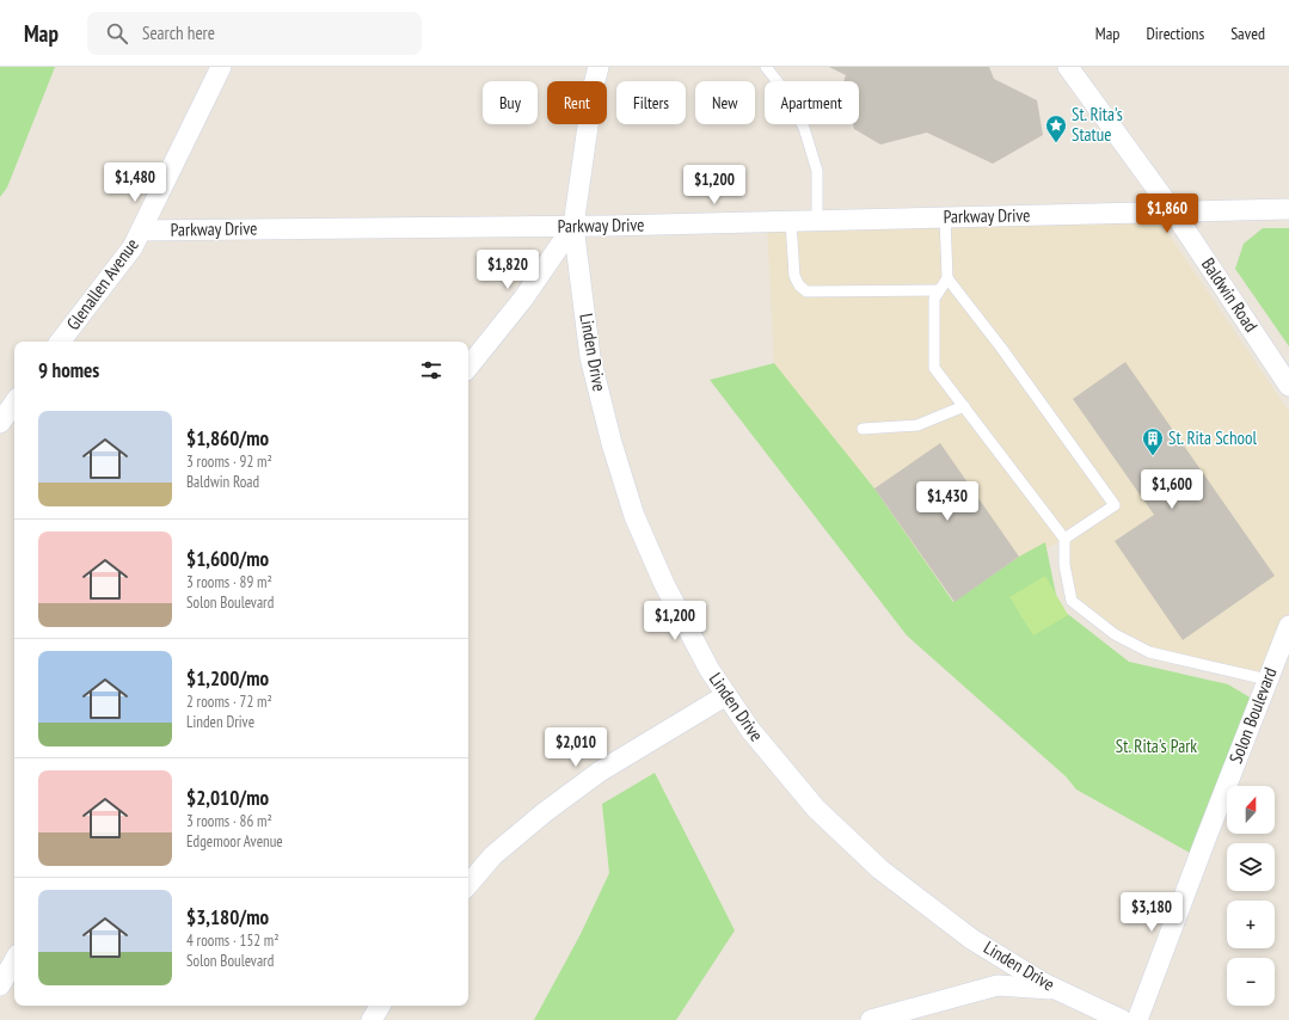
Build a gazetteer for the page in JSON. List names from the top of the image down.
{
  "streets": {
    "street": [
      "Parkway Drive",
      "Glenallen Avenue",
      "Baldwin Road",
      "Linden Drive",
      "Solon Boulevard"
    ]
  },
  "crossings": [
    ["Parkway Drive", "Glenallen Avenue"],
    ["Parkway Drive", "Baldwin Road"],
    ["Parkway Drive", "Linden Drive"]
  ],
  "parks": ["St. Rita's Park"],
  "places": {
    "place": ["St. Rita's Statue"],
    "building": ["St. Rita School"]
  },
  "north": "top",
  "page": {
    "header": "Map",
    "search": "Search here",
    "nav": ["Map", "Directions", "Saved"],
    "chip": [
      "Buy",
      "Rent",
      "Filters",
      "New",
      "Apartment"
    ],
    "price": [
      "$1,480",
      "$1,200",
      "$1,860",
      "$1,820",
      "$1,600",
      "$1,430",
      "$1,200",
      "$2,010",
      "$3,180"
    ],
    "heading": "9 homes",
    "list": [
      {
        "name": "$1,860/mo",
        "note": "3 rooms · 92 m² · Baldwin Road"
      },
      {
        "name": "$1,600/mo",
        "note": "3 rooms · 89 m² · Solon Boulevard"
      },
      {
        "name": "$1,200/mo",
        "note": "2 rooms · 72 m² · Linden Drive"
      },
      {
        "name": "$2,010/mo",
        "note": "3 rooms · 86 m² · Edgemoor Avenue"
      },
      {
        "name": "$3,180/mo",
        "note": "4 rooms · 152 m² · Solon Boulevard"
      }
    ],
    "map_buttons": ["+", "−"]
  }
}
